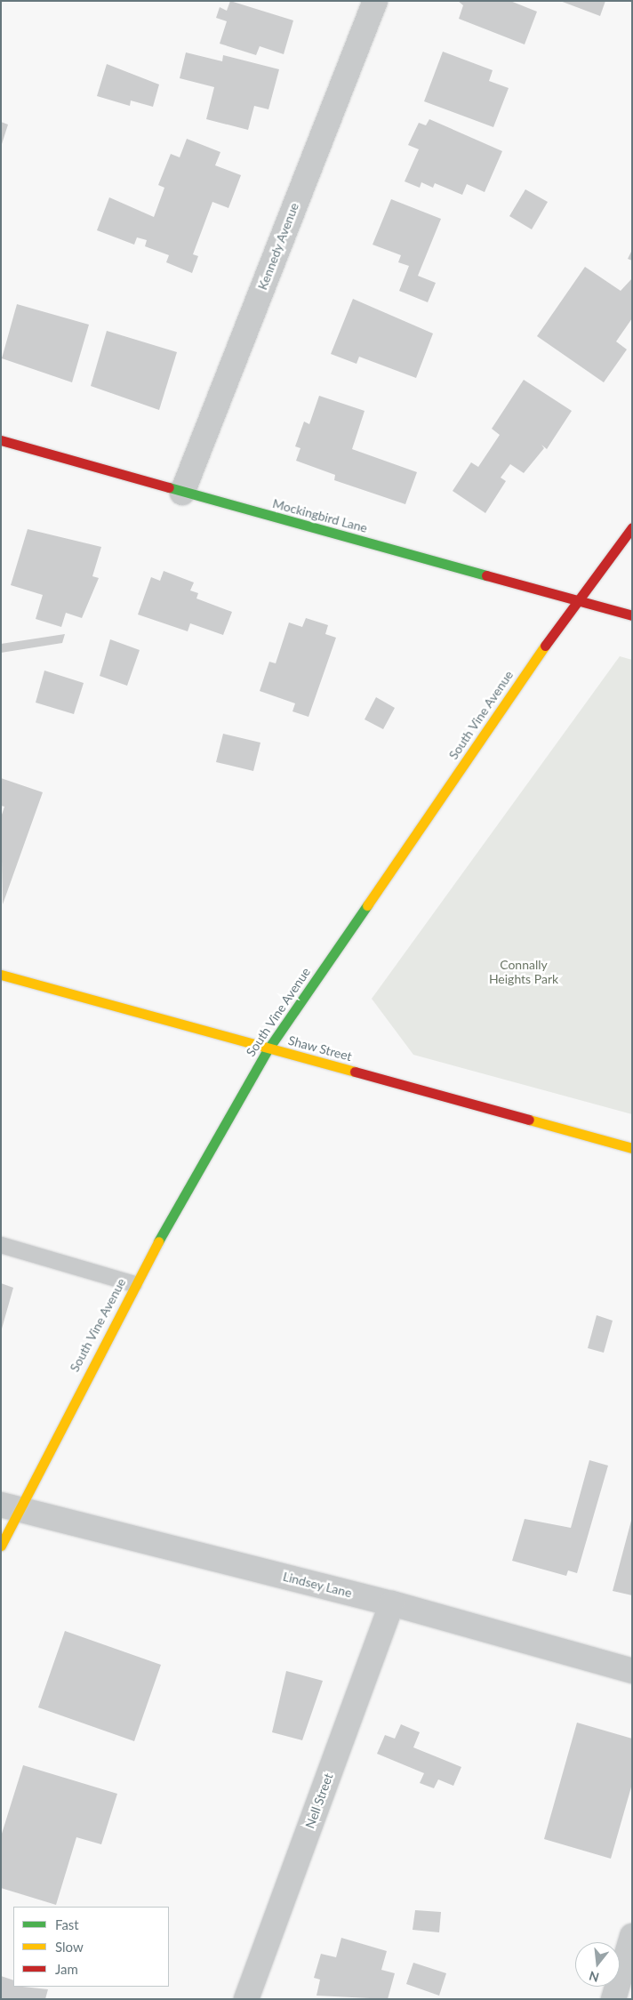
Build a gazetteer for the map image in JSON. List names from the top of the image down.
{
  "streets": {
    "street": [
      "Kennedy Avenue",
      "Mockingbird Lane",
      "South Vine Avenue",
      "Shaw Street",
      "Lindsey Lane",
      "Nell Street"
    ]
  },
  "crossings": [
    ["Kennedy Avenue", "Mockingbird Lane"],
    ["Mockingbird Lane", "South Vine Avenue"],
    ["South Vine Avenue", "Shaw Street"],
    ["South Vine Avenue", "Lindsey Lane"],
    ["Lindsey Lane", "Nell Street"]
  ],
  "parks": ["Connally Heights Park"],
  "legend": ["Fast", "Slow", "Jam"],
  "north": "bottom"
}
